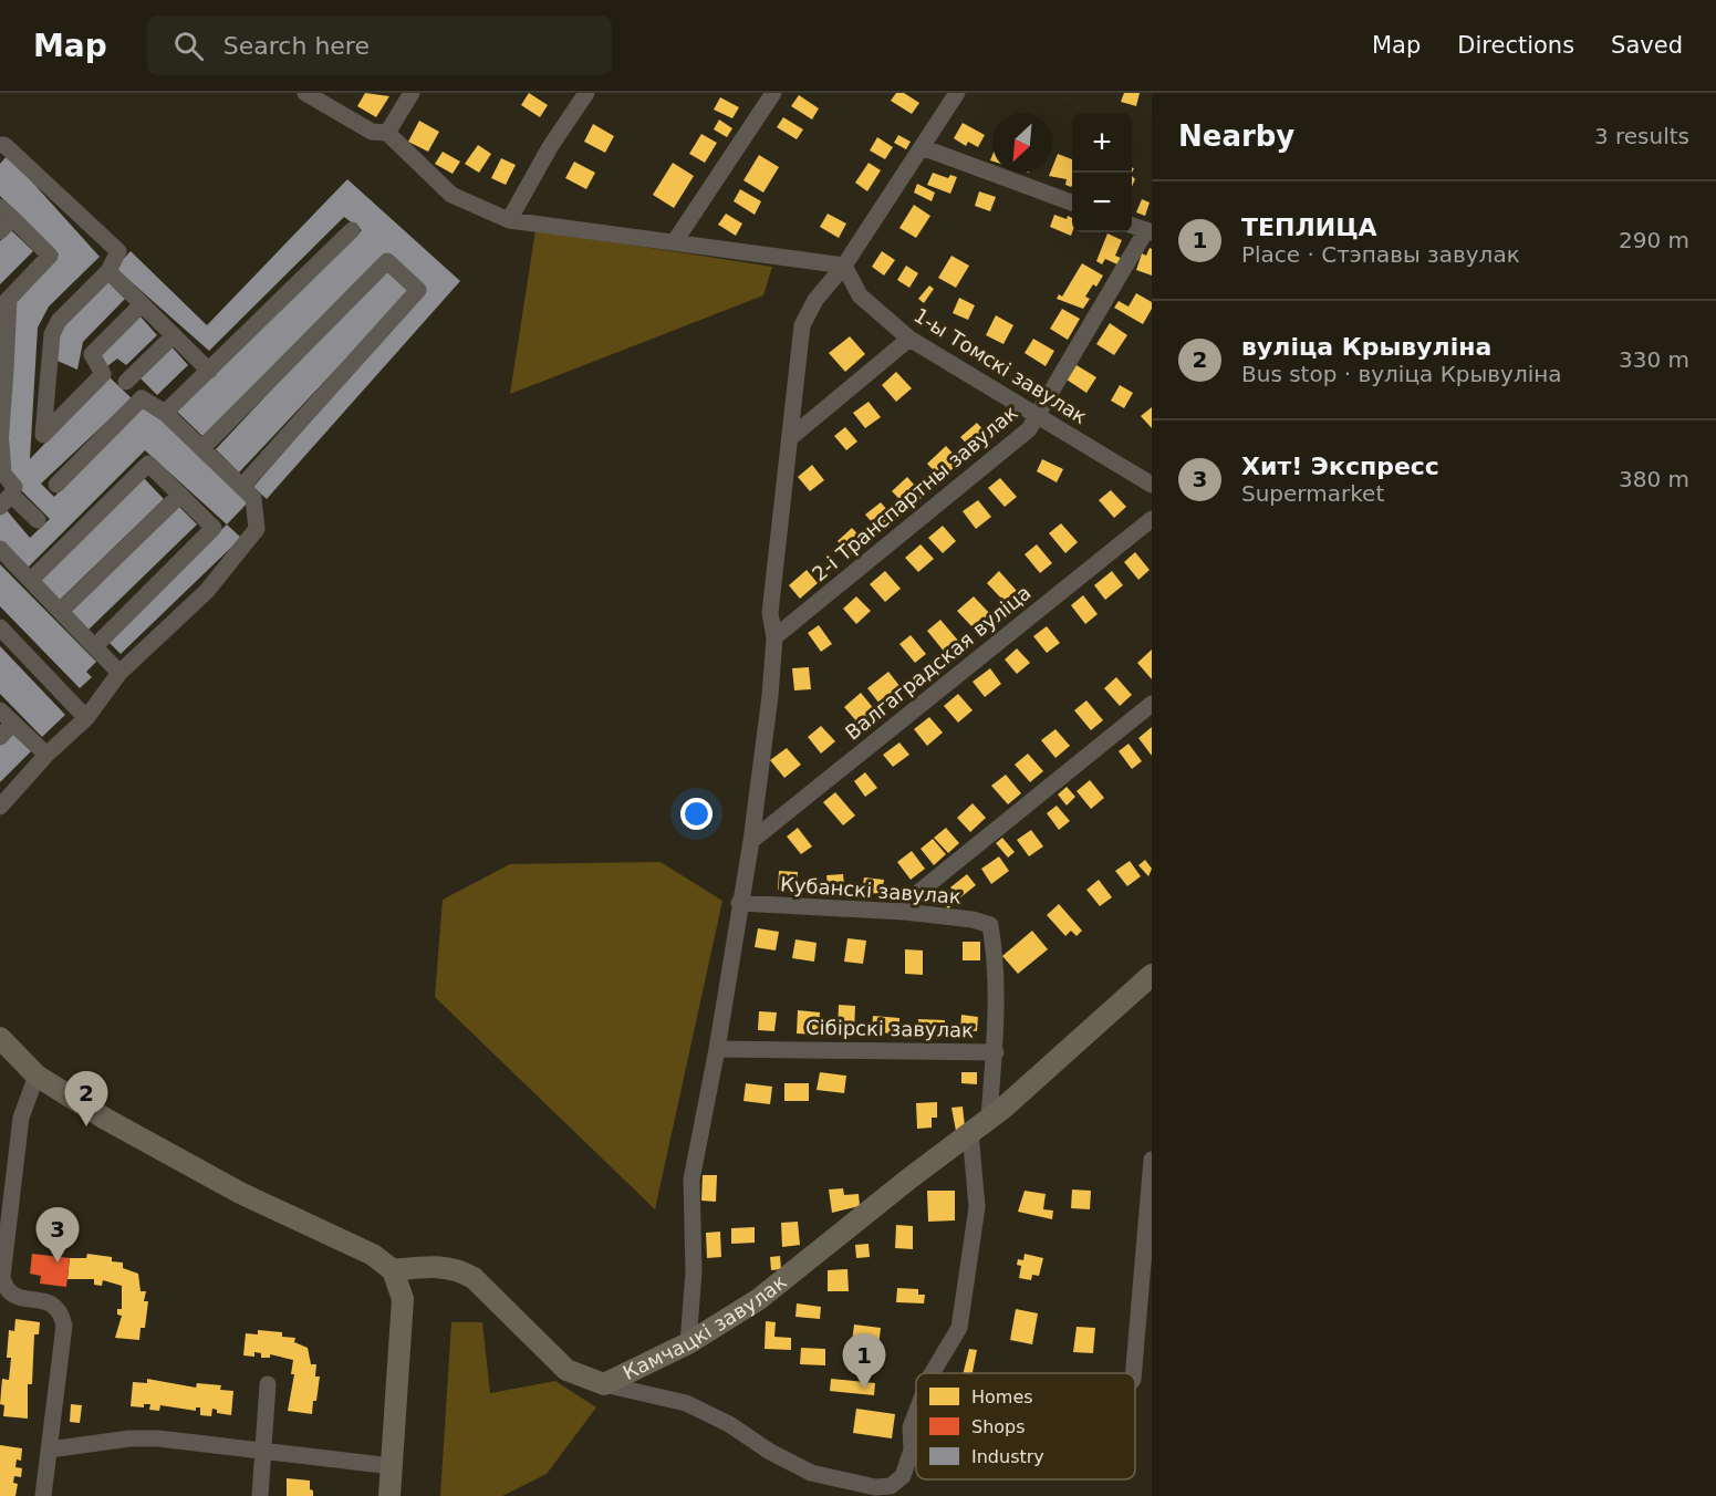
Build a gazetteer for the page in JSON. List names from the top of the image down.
{
  "streets": {
    "main road": ["Камчацкі завулак"],
    "street": [
      "1-ы Томскі завулак",
      "2-і Транспартны завулак",
      "Валгаградская вуліца",
      "Кубанскі завулак",
      "Сібірскі завулак"
    ]
  },
  "crossings": [
    ["1-ы Томскі завулак", "2-і Транспартны завулак"],
    ["Кубанскі завулак", "Сібірскі завулак"],
    ["Сібірскі завулак", "Камчацкі завулак"]
  ],
  "legend": ["Homes", "Shops", "Industry"],
  "north": "bottom left",
  "page": {
    "header": "Map",
    "search": "Search here",
    "nav": ["Map", "Directions", "Saved"],
    "heading": ["Nearby", "3 results"],
    "map_buttons": ["+", "−"],
    "list": [
      {
        "mark": "1",
        "name": "ТЕПЛИЦА",
        "note": "Place · Стэпавы завулак",
        "value": "290 m"
      },
      {
        "mark": "2",
        "name": "вуліца Крывуліна",
        "note": "Bus stop · вуліца Крывуліна",
        "value": "330 m"
      },
      {
        "mark": "3",
        "name": "Хит! Экспресс",
        "note": "Supermarket",
        "value": "380 m"
      }
    ],
    "pins": ["2", "3", "1"]
  }
}
